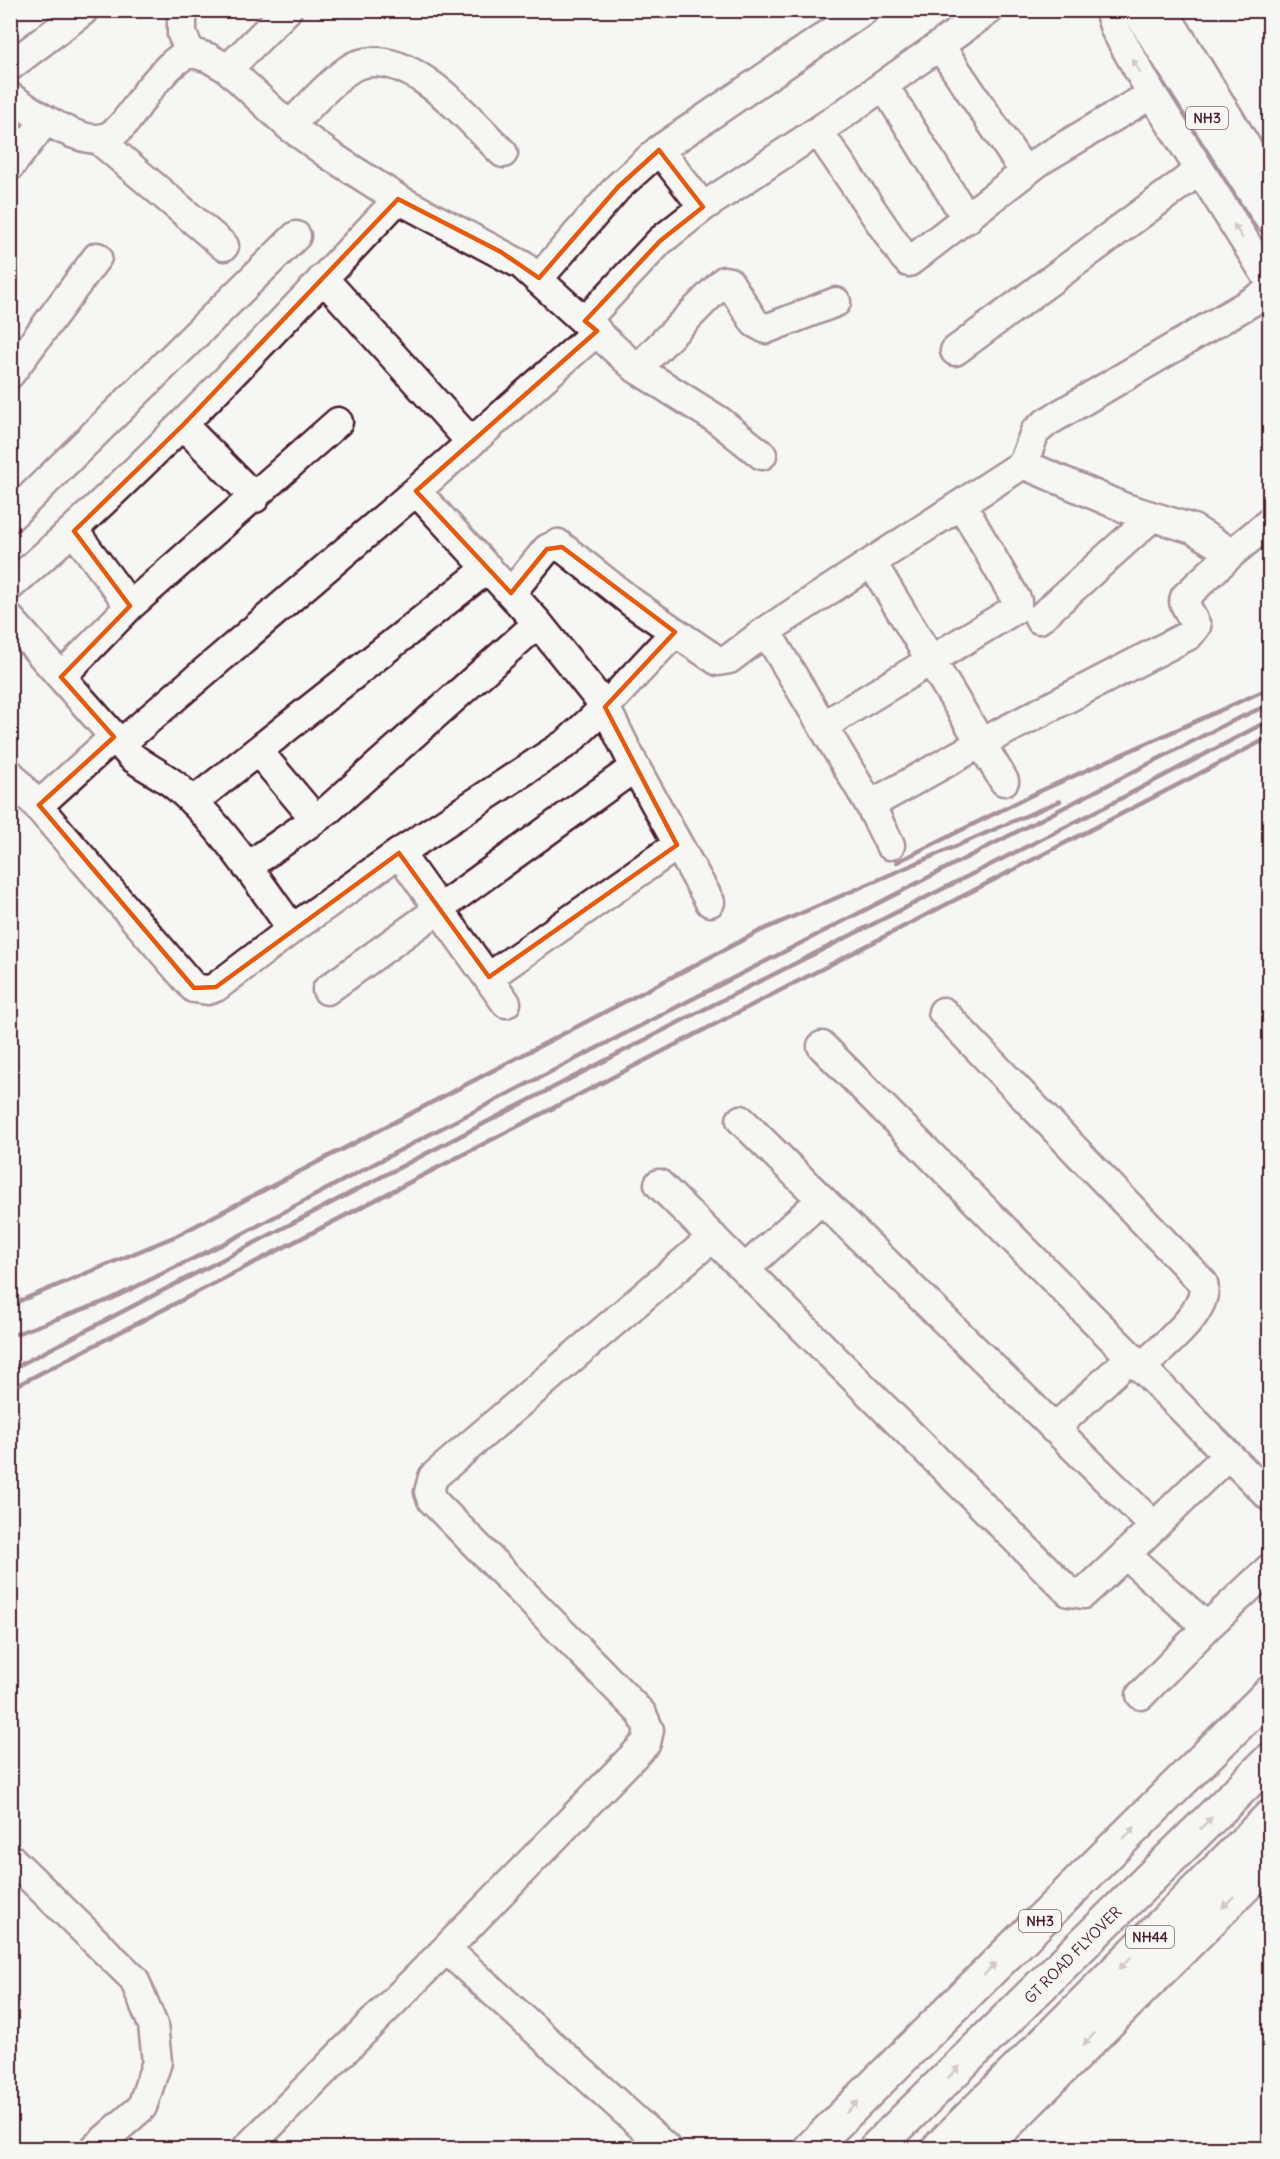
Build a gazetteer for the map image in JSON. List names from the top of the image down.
{
  "streets": {
    "highway": ["NH3", "NH44", "GT ROAD FLYOVER"]
  }
}
